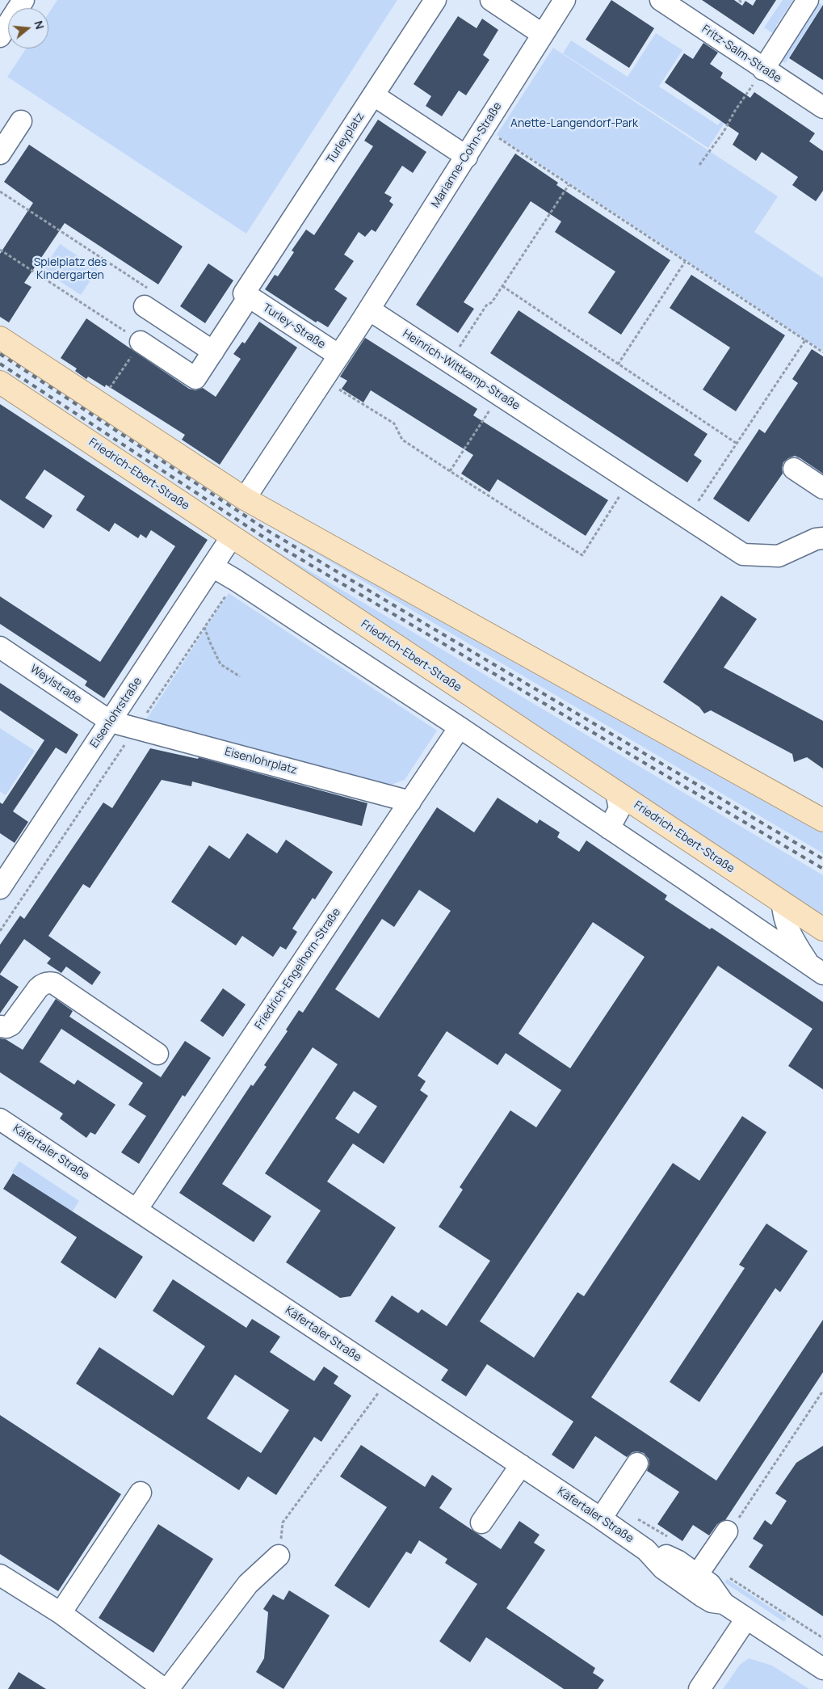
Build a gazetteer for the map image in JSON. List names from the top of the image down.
{
  "streets": {
    "main road": ["Friedrich-Ebert-Straße"],
    "street": [
      "Fritz-Salm-Straße",
      "Turleyplatz",
      "Marianne-Cohn-Straße",
      "Turley-Straße",
      "Heinrich-Wittkamp-Straße",
      "Weylstraße",
      "Eisenlohrstraße",
      "Eisenlohrplatz",
      "Friedrich-Engelhorn-Straße",
      "Käfertaler Straße"
    ]
  },
  "crossings": [
    ["Turleyplatz", "Turley-Straße"],
    ["Marianne-Cohn-Straße", "Heinrich-Wittkamp-Straße"],
    ["Friedrich-Ebert-Straße", "Eisenlohrstraße"],
    ["Weylstraße", "Eisenlohrstraße"],
    ["Weylstraße", "Eisenlohrplatz"],
    ["Eisenlohrstraße", "Eisenlohrplatz"],
    ["Eisenlohrplatz", "Friedrich-Engelhorn-Straße"],
    ["Friedrich-Engelhorn-Straße", "Käfertaler Straße"]
  ],
  "parks": ["Anette-Langendorf-Park", "Spielplatz des Kindergarten"],
  "north": "right"
}
